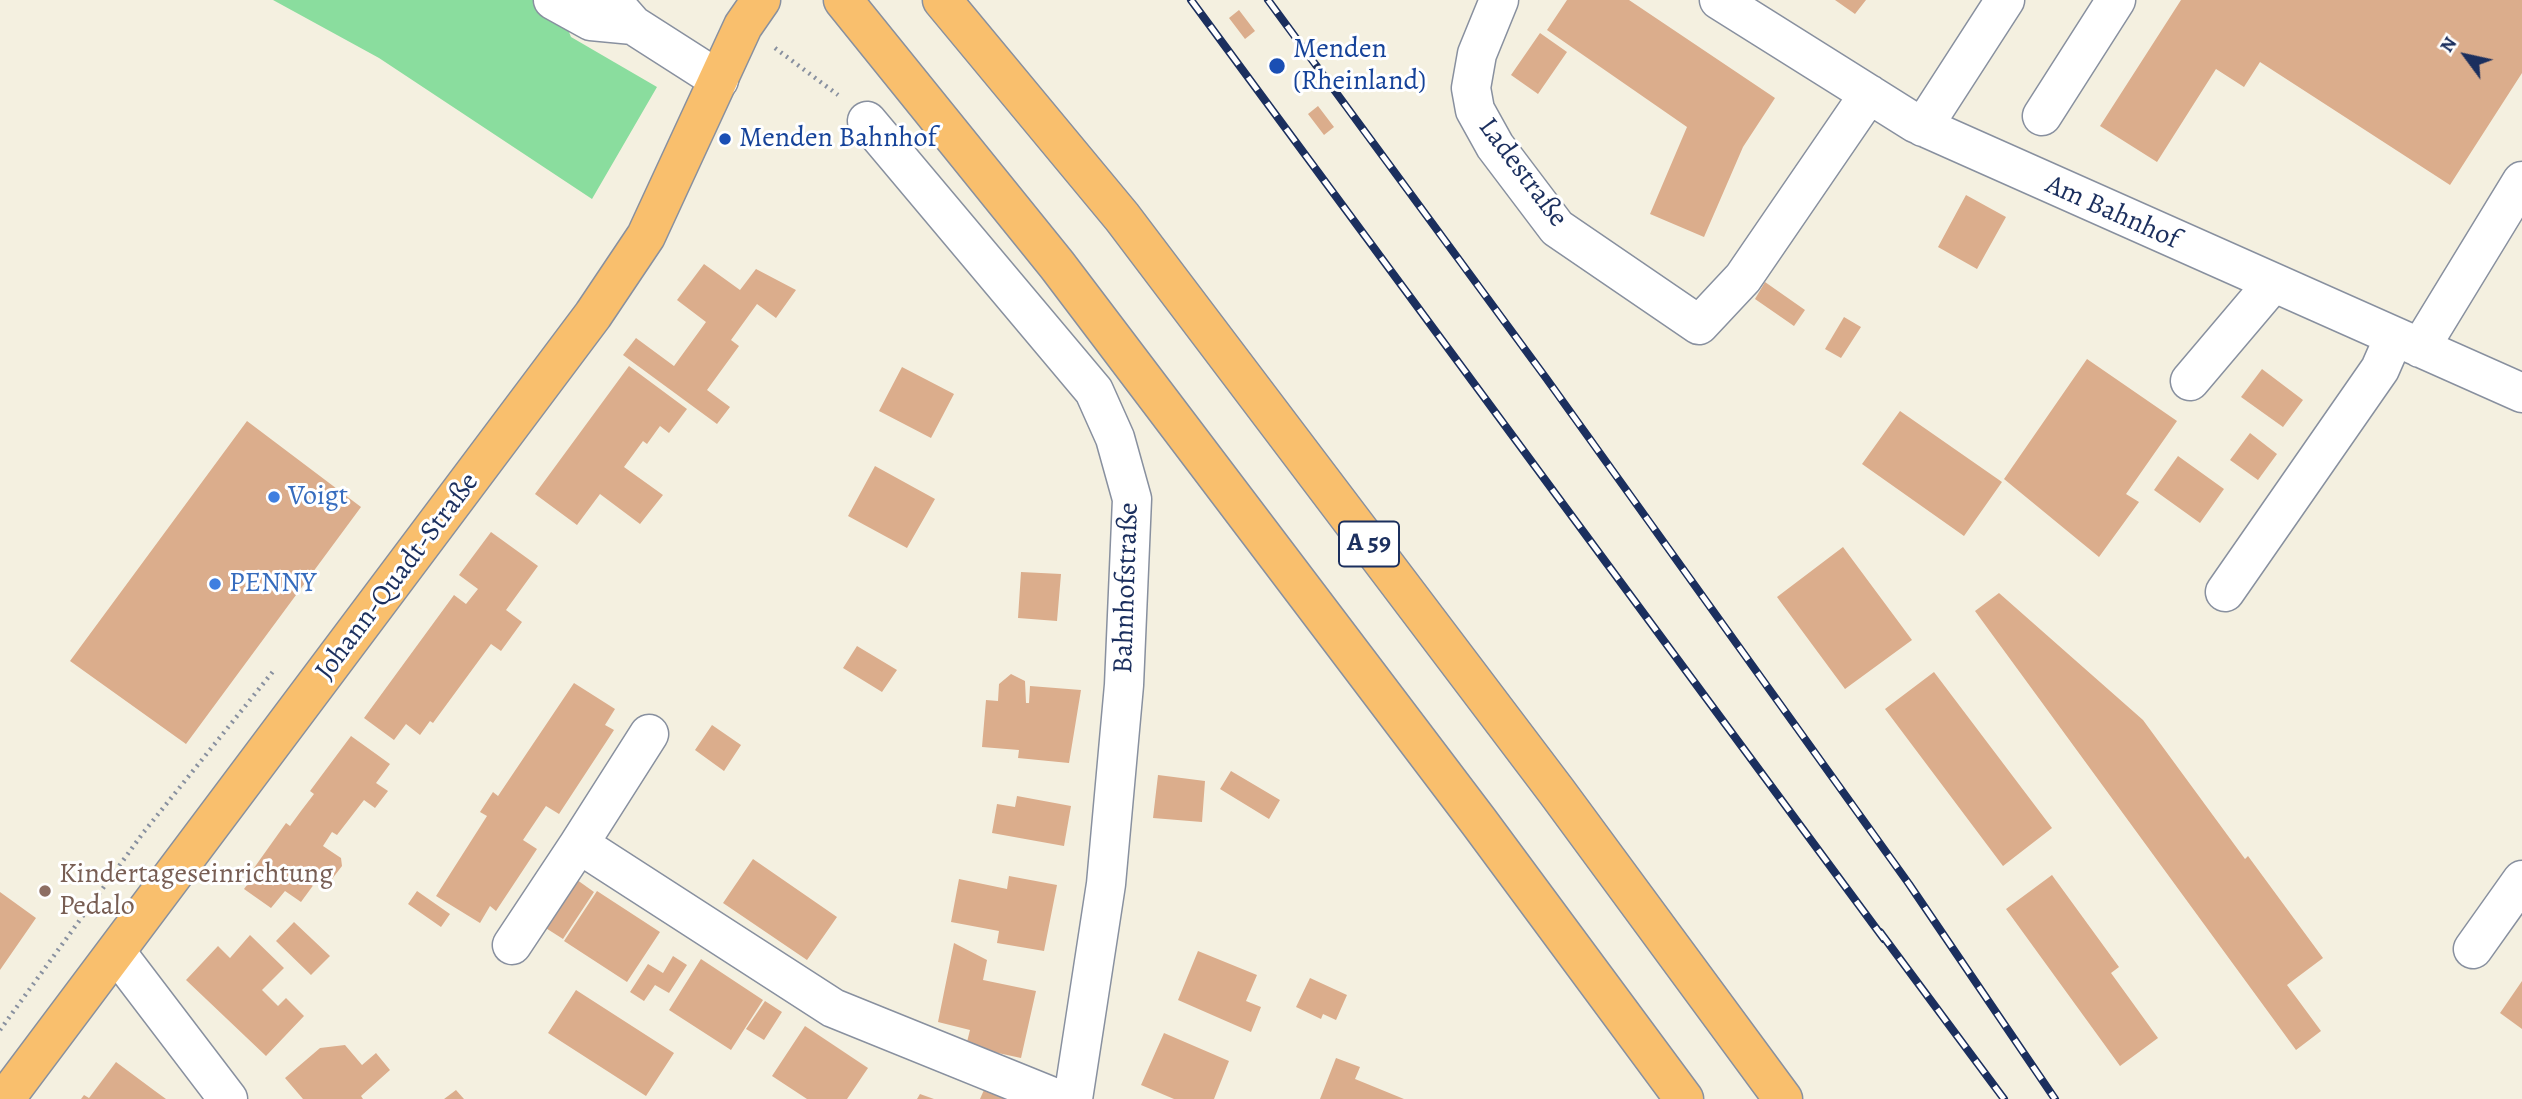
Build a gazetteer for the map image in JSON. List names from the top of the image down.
{
  "streets": {
    "main road": ["A 59", "Johann-Quadt-Straße"],
    "street": ["Ladestraße", "Am Bahnhof", "Bahnhofstraße"]
  },
  "crossings": [
    ["Ladestraße", "Am Bahnhof"]
  ],
  "places": [
    "Menden (Rheinland)",
    "Menden Bahnhof",
    "Voigt",
    "PENNY",
    "Kindertageseinrichtung Pedalo"
  ],
  "north": "top left"
}
